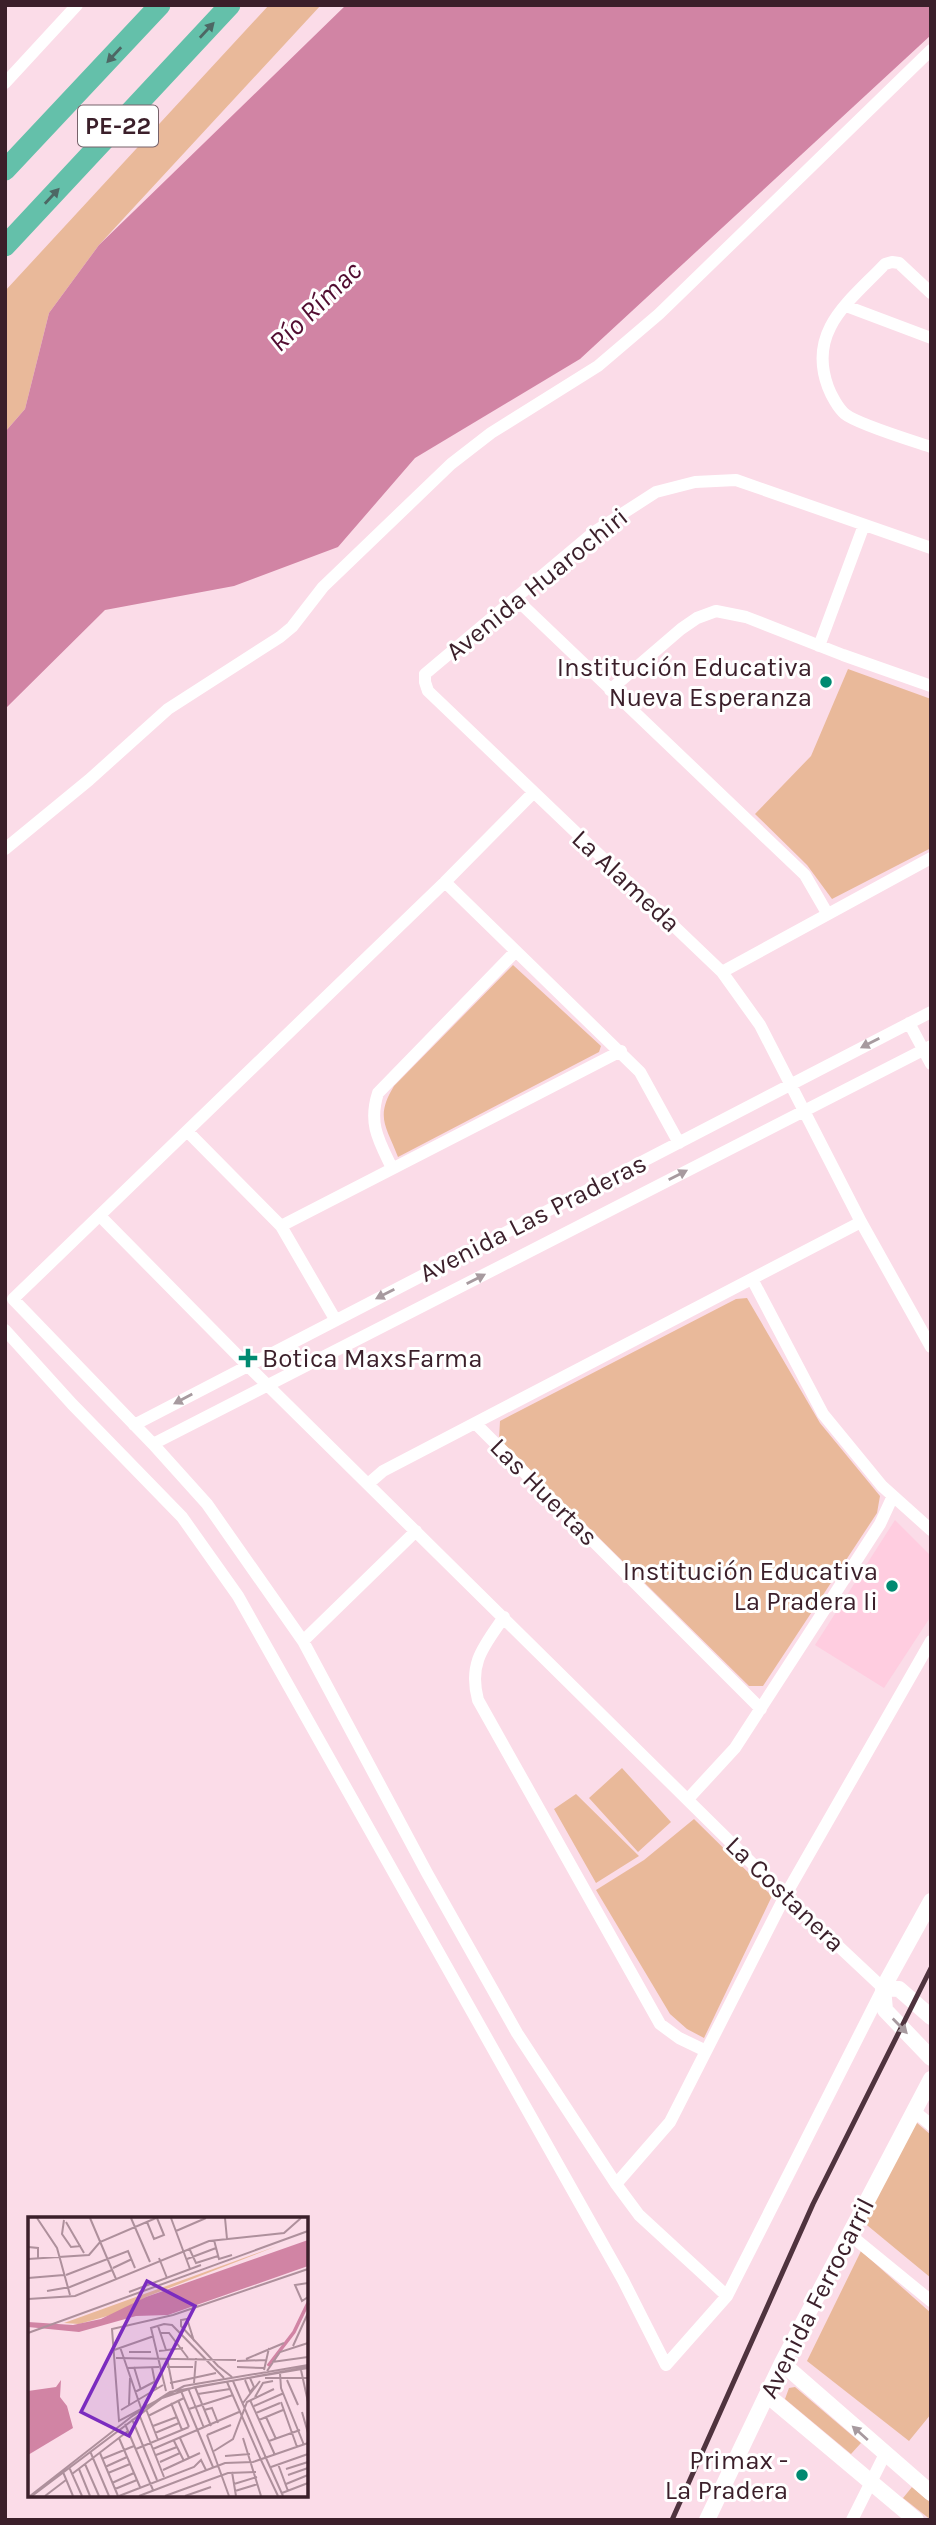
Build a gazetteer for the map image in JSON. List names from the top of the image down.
{
  "streets": {
    "highway": ["PE-22"],
    "street": [
      "Avenida Huarochiri",
      "La Alameda",
      "Avenida Las Praderas",
      "Las Huertas",
      "La Costanera",
      "Avenida Ferrocarril"
    ]
  },
  "crossings": [
    ["Avenida Huarochiri", "La Alameda"],
    ["La Alameda", "Avenida Las Praderas"],
    ["Avenida Las Praderas", "La Costanera"]
  ],
  "water": ["Río Rímac"],
  "places": {
    "other": ["Institución Educativa Nueva Esperanza", "Institución Educativa La Pradera Ii", "Primax - La Pradera"],
    "health": ["Botica MaxsFarma"]
  }
}
